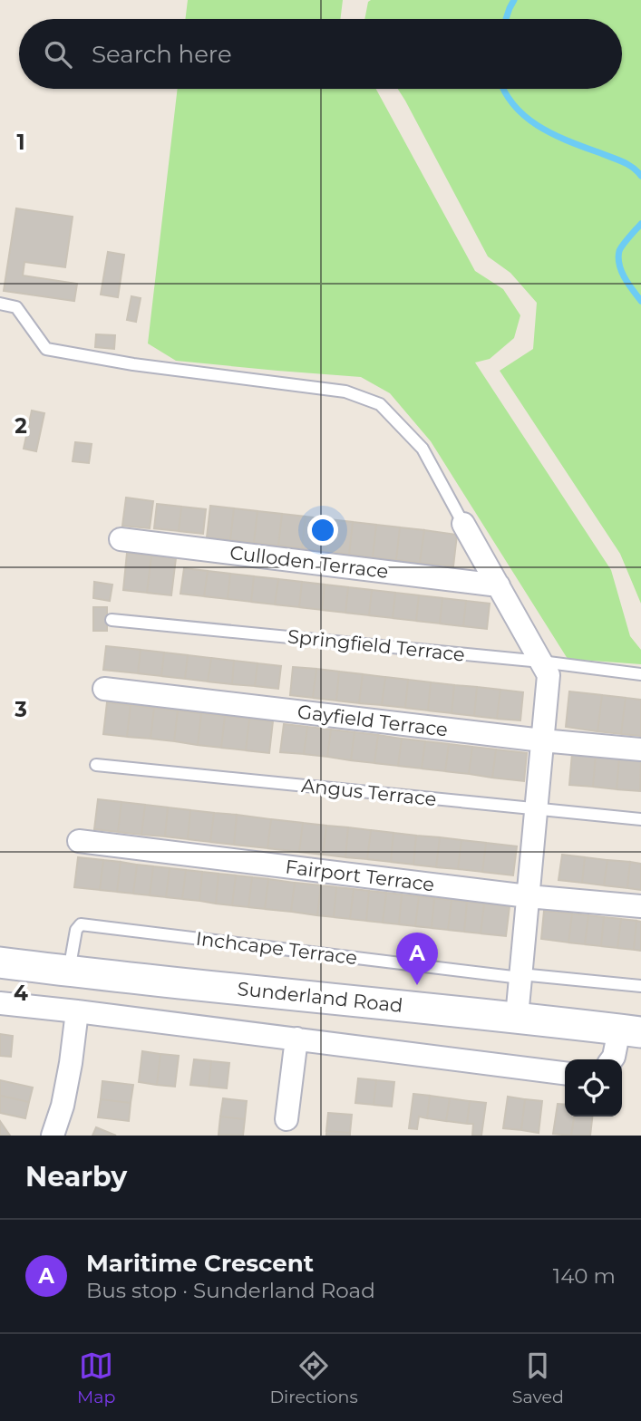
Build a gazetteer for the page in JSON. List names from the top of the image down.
{
  "streets": {
    "main road": ["Sunderland Road"],
    "street": ["Culloden Terrace", "Gayfield Terrace", "Fairport Terrace"],
    "lane": ["Springfield Terrace", "Angus Terrace", "Inchcape Terrace"]
  },
  "crossings": [
    ["Inchcape Terrace", "Sunderland Road"]
  ],
  "page": {
    "search": "Search here",
    "pins": "A",
    "heading": "Nearby",
    "list": [
      {
        "mark": "A",
        "name": "Maritime Crescent",
        "note": "Bus stop · Sunderland Road",
        "value": "140 m"
      }
    ],
    "nav": ["Map", "Directions", "Saved"]
  },
  "grid": {
    "rows": [
      "1",
      "2",
      "3",
      "4"
    ]
  }
}
